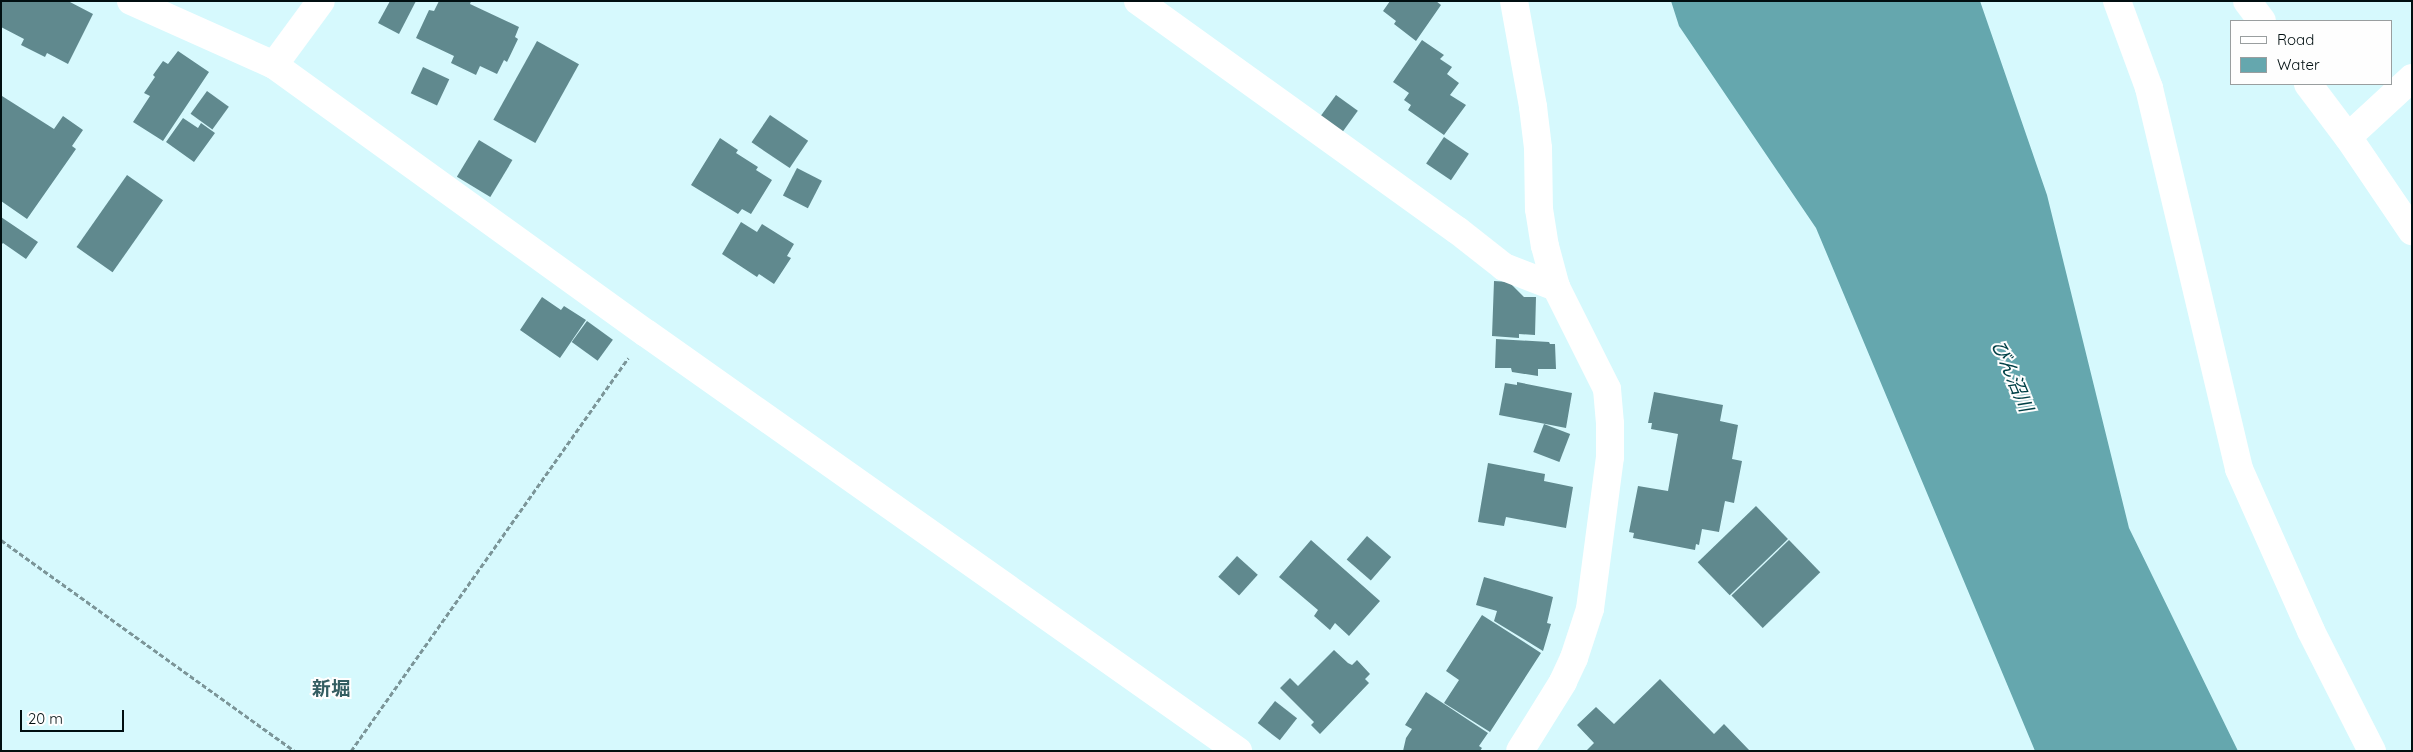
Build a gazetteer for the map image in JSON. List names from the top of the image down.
{
  "districts": ["新堀"],
  "water": ["びん沼川"],
  "legend": ["Road", "Water"],
  "scale_bar": "20 m"
}
